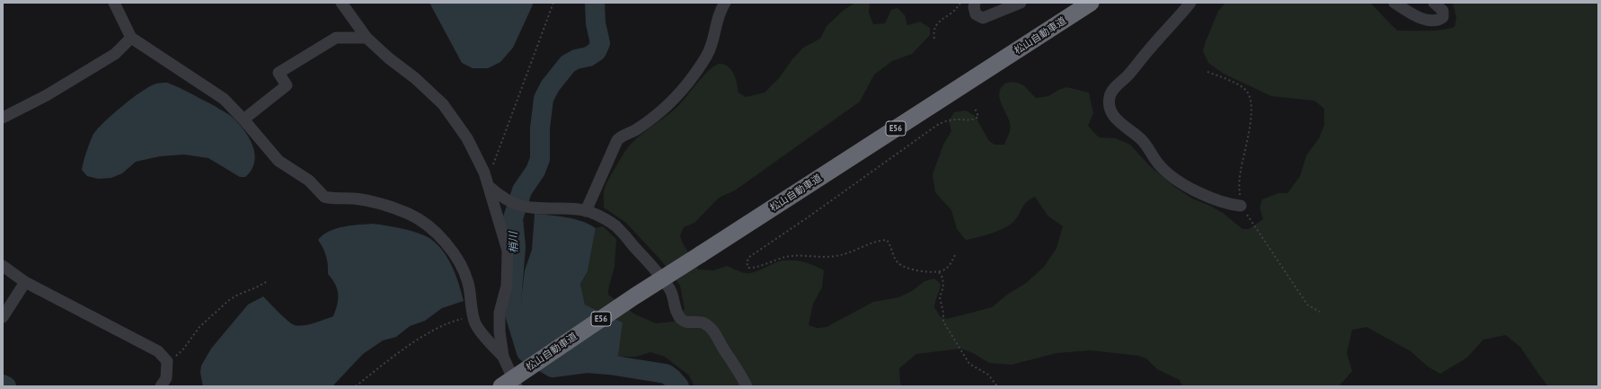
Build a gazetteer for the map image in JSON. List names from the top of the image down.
{
  "streets": {
    "highway": ["松山自動車道", "E56"]
  },
  "water": ["梢川"]
}
